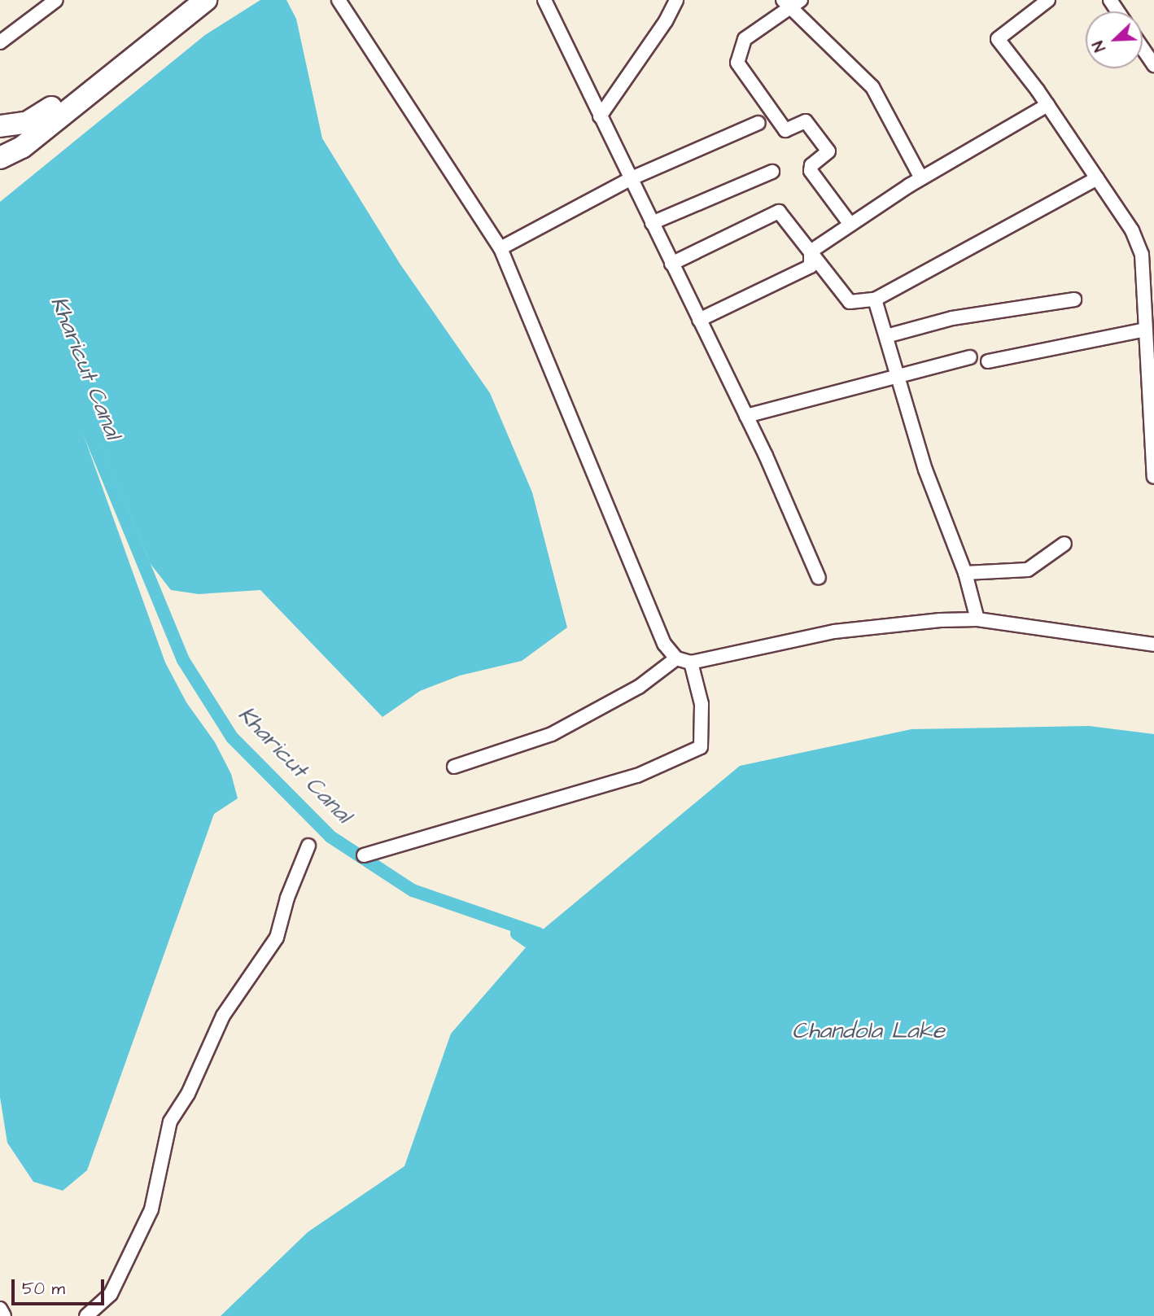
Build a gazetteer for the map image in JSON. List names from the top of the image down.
{
  "water": ["Kharicut Canal", "Chandola Lake"],
  "scale_bar": "50 m",
  "north": "bottom left"
}
